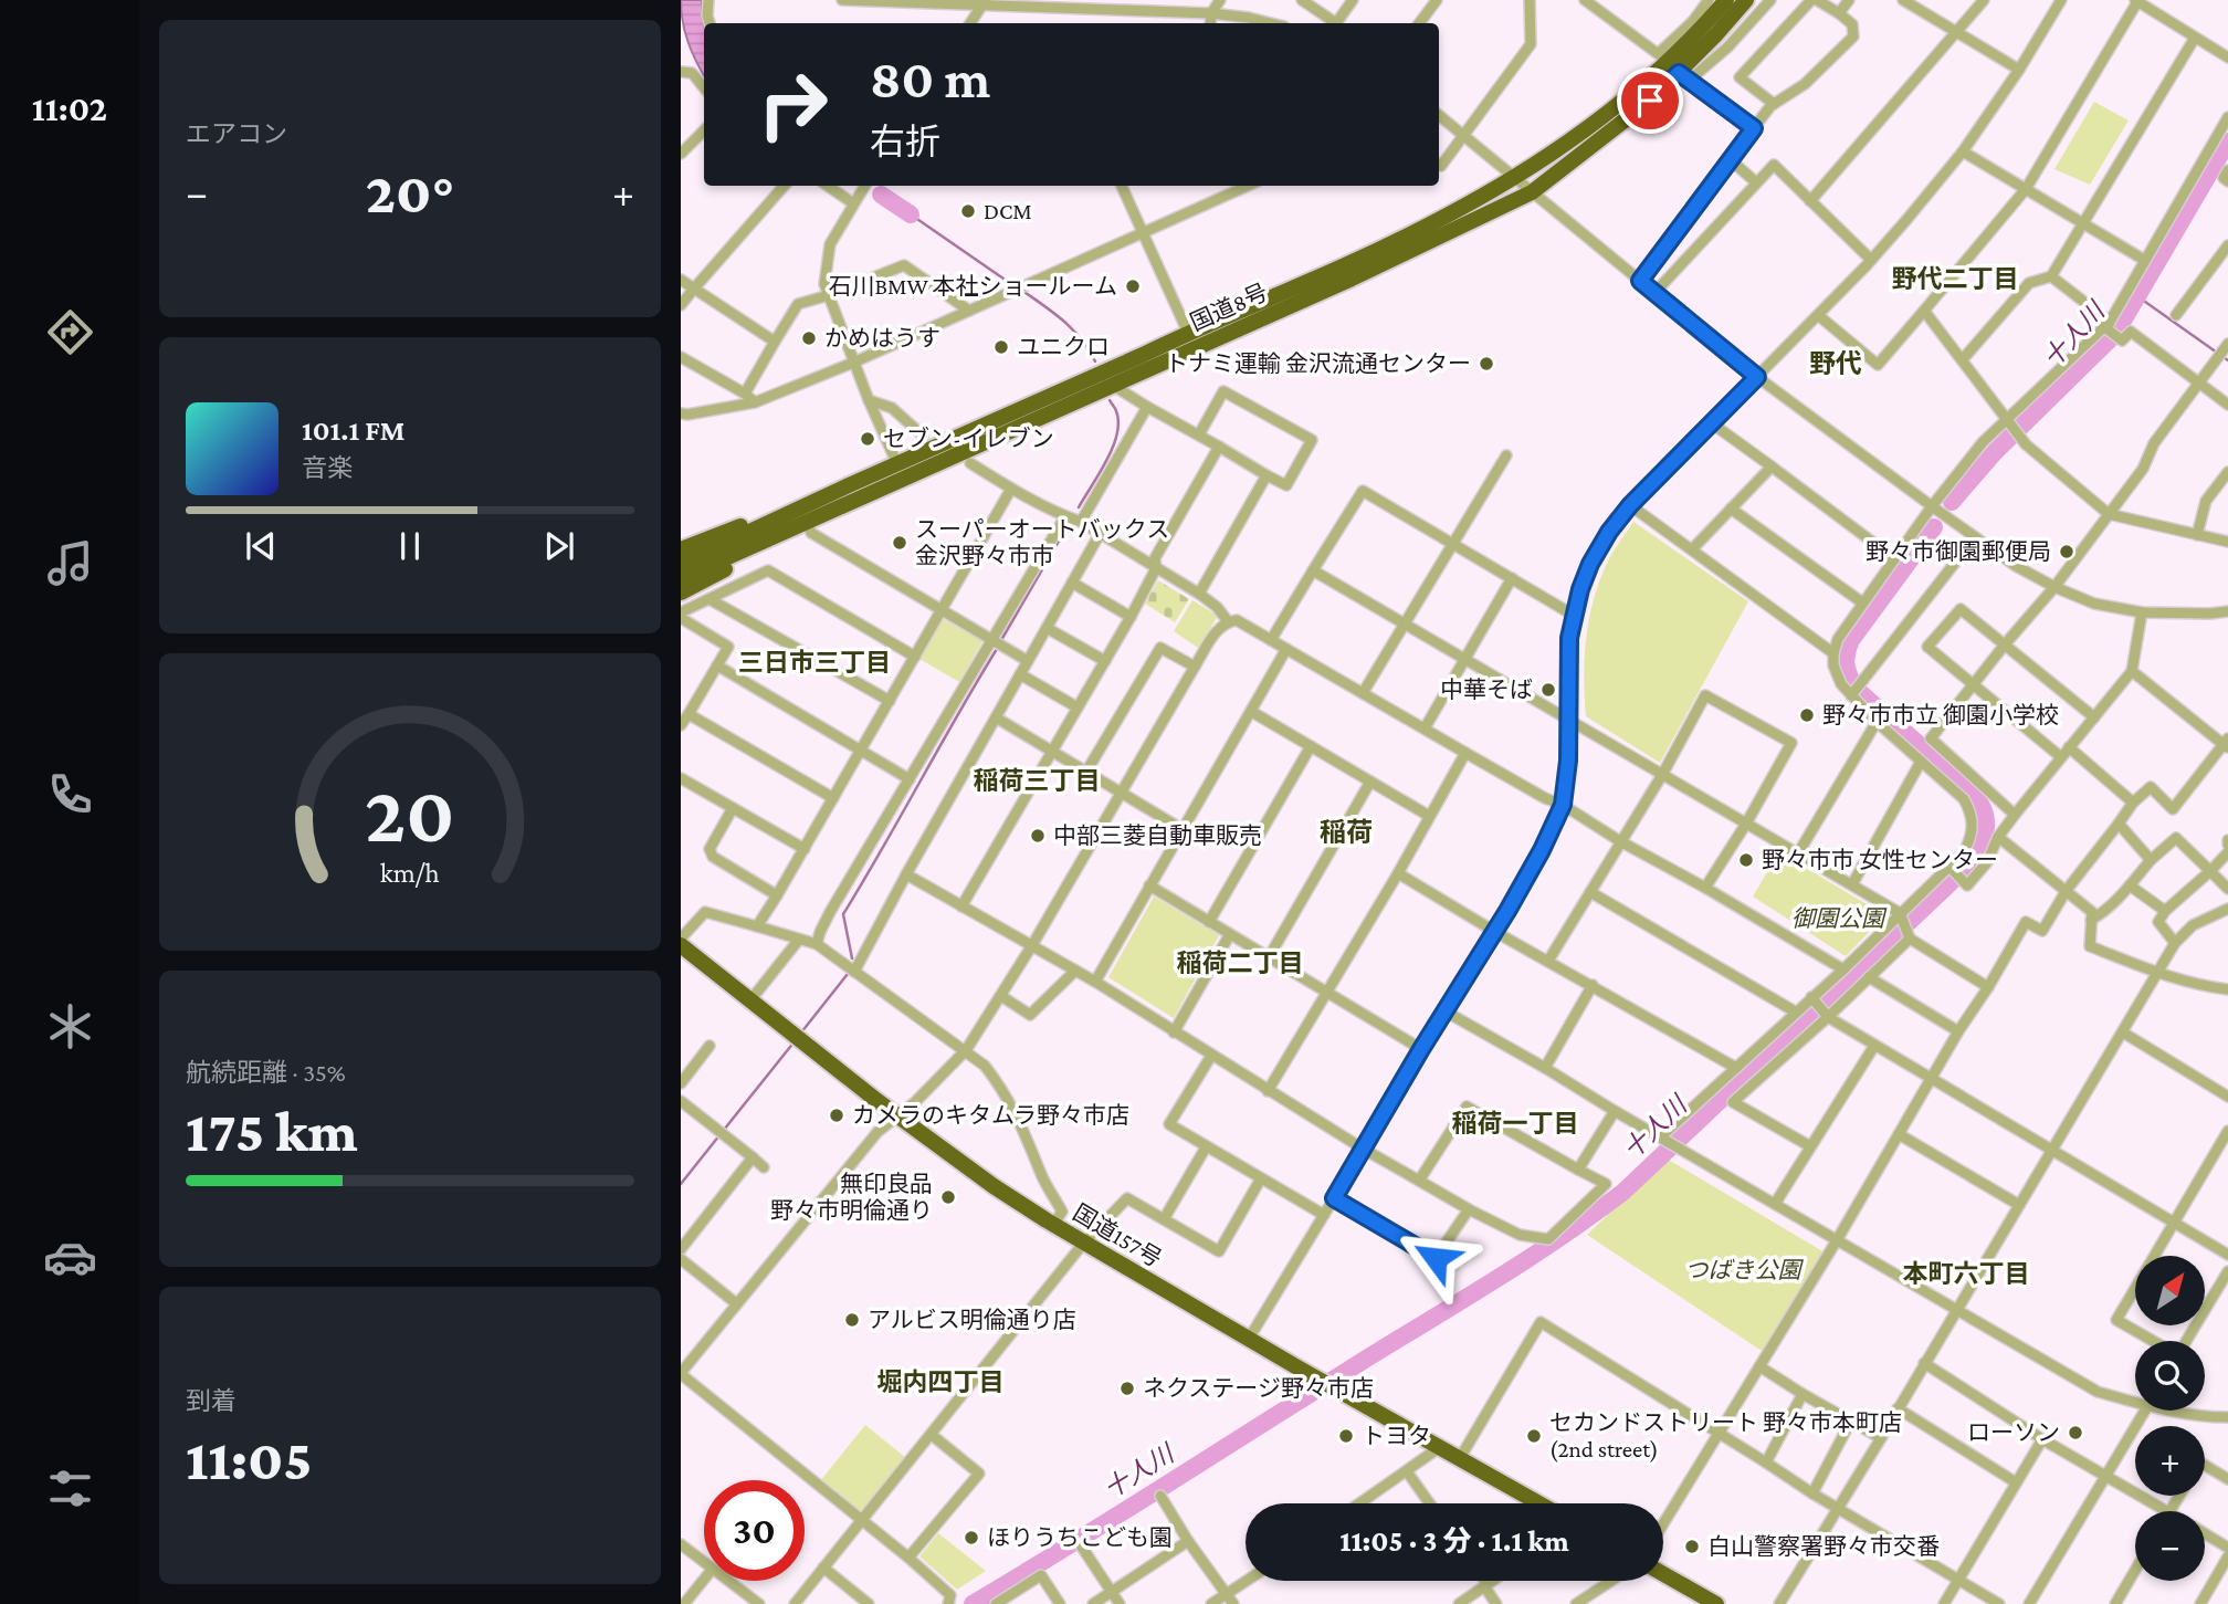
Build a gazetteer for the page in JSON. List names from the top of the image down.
{
  "streets": {
    "highway": ["国道8号", "国道157号"]
  },
  "districts": [
    "野代二丁目",
    "野代",
    "三日市三丁目",
    "稲荷三丁目",
    "稲荷",
    "稲荷二丁目",
    "稲荷一丁目",
    "本町六丁目",
    "堀内四丁目"
  ],
  "water": ["十人川"],
  "parks": ["御園公園", "つばき公園"],
  "places": [
    "DCM",
    "石川BMW 本社ショールーム",
    "かめはうす",
    "ユニクロ",
    "トナミ運輸 金沢流通センター",
    "セブン-イレブン",
    "スーパーオートバックス 金沢野々市市",
    "野々市御園郵便局",
    "中華そば",
    "野々市市立 御園小学校",
    "中部三菱自動車販売",
    "野々市市 女性センター",
    "カメラのキタムラ野々市店",
    "無印良品 野々市明倫通り",
    "アルビス明倫通り店",
    "ネクステージ野々市店",
    "ローソン",
    "トヨタ",
    "セカンドストリート 野々市本町店 (2nd street)",
    "ほりうちこども園",
    "白山警察署野々市交番"
  ],
  "north": "top right",
  "page": {
    "tabs": "11:02",
    "tile": [
      "エアコン",
      ["航続距離 · 35%", "175 km"],
      ["到着", "11:05"]
    ],
    "turn": ["80 m", "右折"],
    "heat": ["−", "20°", "+"],
    "song": ["101.1 FM", "音楽"],
    "map_buttons": ["+", "−"],
    "limit": "30",
    "trip": "11:05 · 3 分 · 1.1 km",
    "gauge": ["20", "km/h"]
  }
}
